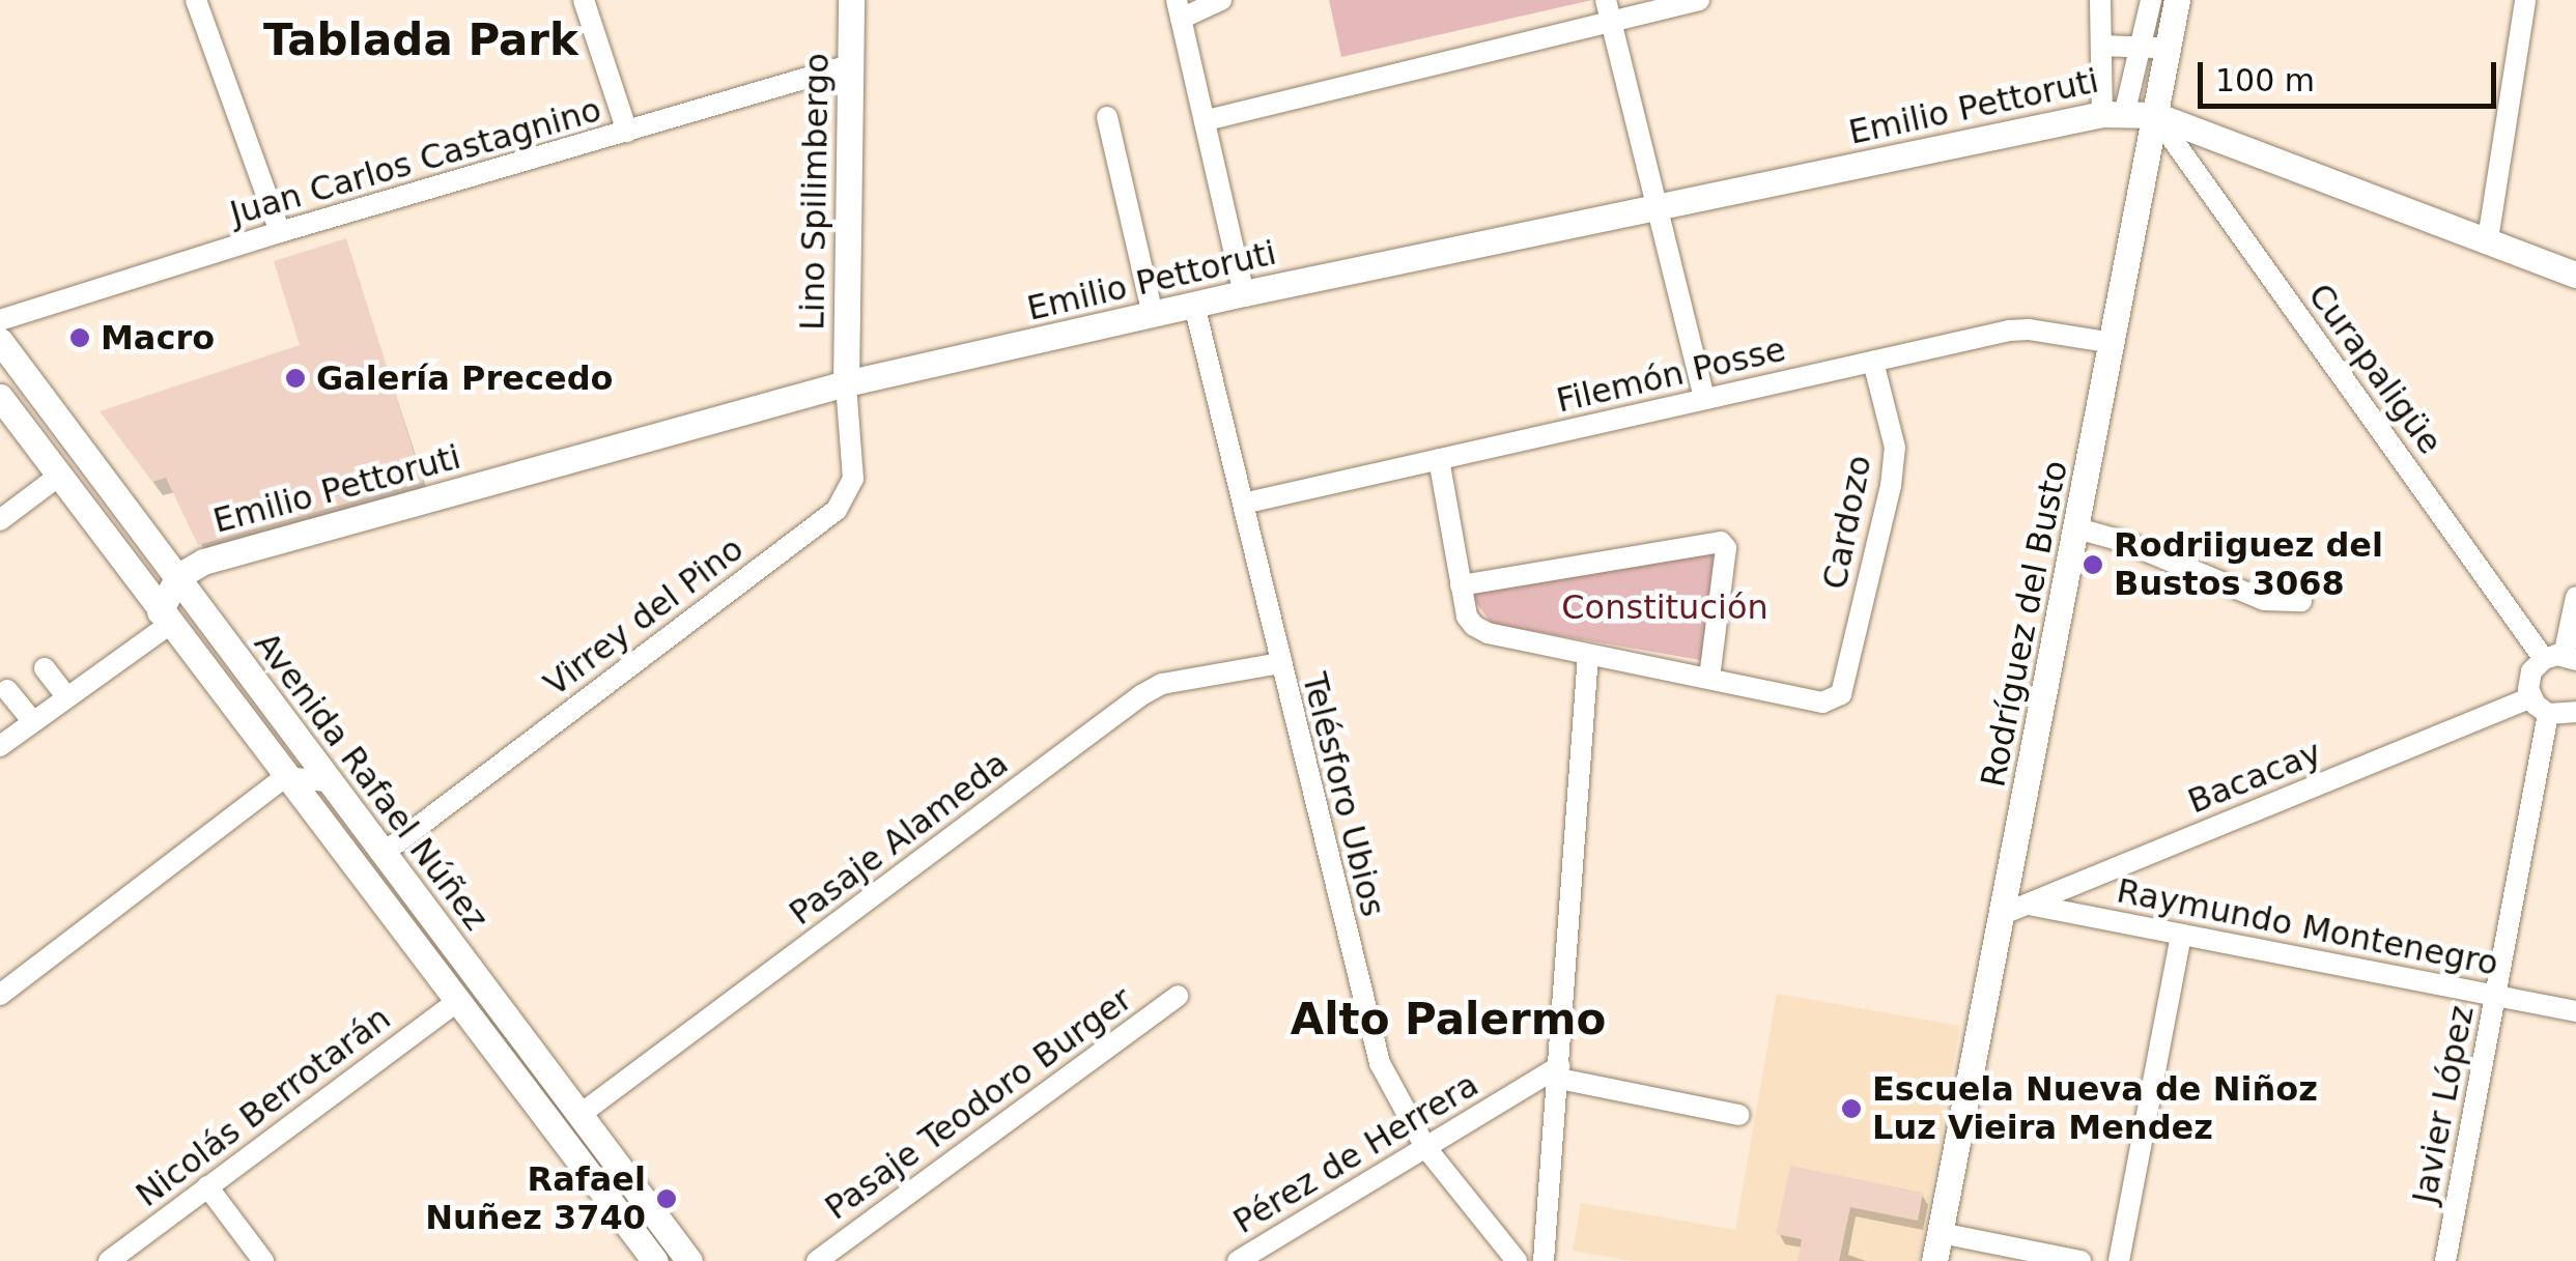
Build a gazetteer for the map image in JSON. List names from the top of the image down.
{
  "streets": {
    "main road": [
      "Emilio Pettoruti",
      "Lino Spilimbergo",
      "Rodríguez del Busto",
      "Avenida Rafael Núñez"
    ],
    "street": [
      "Juan Carlos Castagnino",
      "Curapaligüe",
      "Filemón Posse",
      "Cardozo",
      "Virrey del Pino",
      "Bacacay",
      "Telésforo Ubios",
      "Pasaje Alameda",
      "Raymundo Montenegro",
      "Pasaje Teodoro Burger",
      "Javier López",
      "Nicolás Berrotarán",
      "Pérez de Herrera"
    ]
  },
  "crossings": [
    ["Emilio Pettoruti", "Lino Spilimbergo"],
    ["Emilio Pettoruti", "Curapaligüe"],
    ["Emilio Pettoruti", "Virrey del Pino"],
    ["Emilio Pettoruti", "Rodríguez del Busto"],
    ["Emilio Pettoruti", "Avenida Rafael Núñez"],
    ["Emilio Pettoruti", "Telésforo Ubios"],
    ["Juan Carlos Castagnino", "Lino Spilimbergo"],
    ["Lino Spilimbergo", "Virrey del Pino"],
    ["Curapaligüe", "Rodríguez del Busto"],
    ["Filemón Posse", "Cardozo"],
    ["Filemón Posse", "Rodríguez del Busto"],
    ["Filemón Posse", "Telésforo Ubios"],
    ["Virrey del Pino", "Avenida Rafael Núñez"],
    ["Rodríguez del Busto", "Bacacay"],
    ["Bacacay", "Raymundo Montenegro"],
    ["Avenida Rafael Núñez", "Pasaje Alameda"],
    ["Avenida Rafael Núñez", "Nicolás Berrotarán"],
    ["Telésforo Ubios", "Pasaje Alameda"],
    ["Telésforo Ubios", "Pérez de Herrera"],
    ["Raymundo Montenegro", "Javier López"]
  ],
  "districts": ["Tablada Park", "Alto Palermo"],
  "parks": ["Constitución"],
  "places": [
    "Macro",
    "Galería Precedo",
    "Rodriiguez del Bustos 3068",
    "Escuela Nueva de Niñoz Luz Vieira Mendez",
    "Rafael Nuñez 3740"
  ],
  "scale_bar": "100 m"
}
